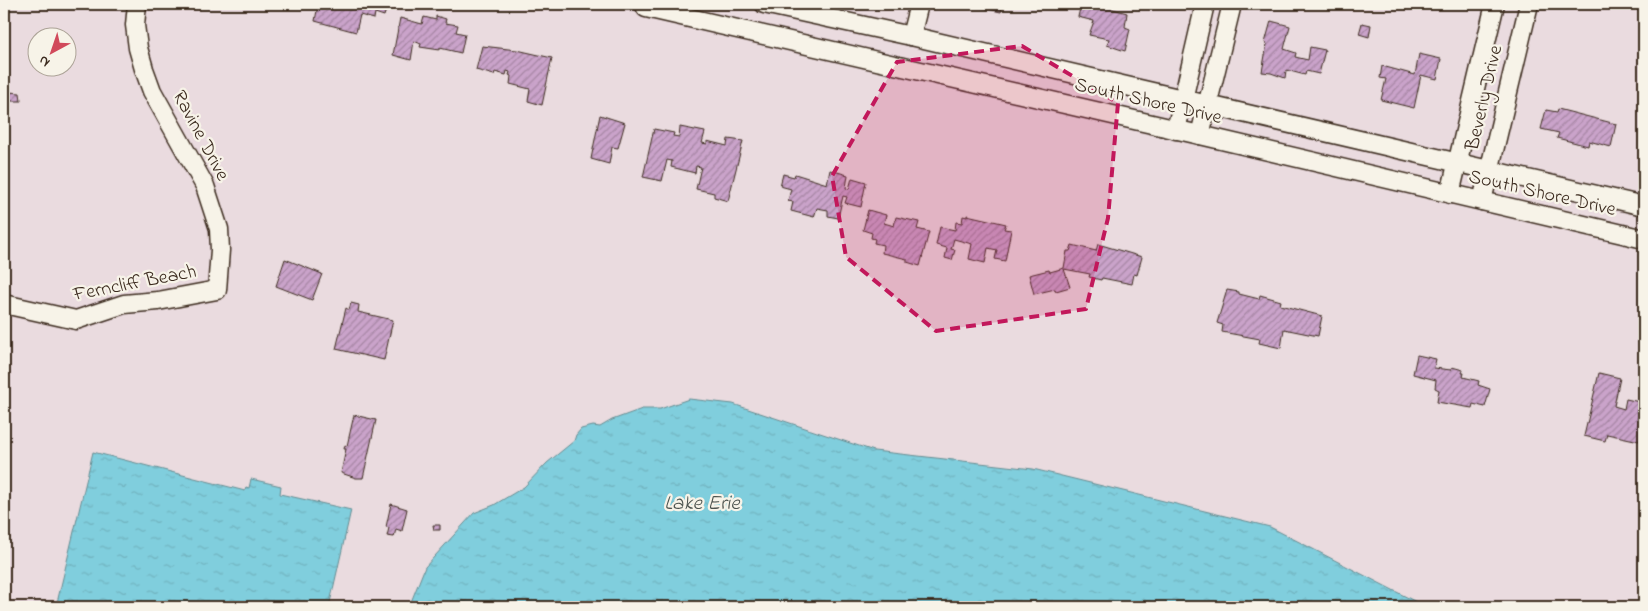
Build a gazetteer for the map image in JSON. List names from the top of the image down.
{
  "streets": {
    "street": [
      "Beverly Drive",
      "South Shore Drive",
      "Ravine Drive",
      "Ferncliff Beach"
    ]
  },
  "crossings": [
    ["Beverly Drive", "South Shore Drive"],
    ["Ravine Drive", "Ferncliff Beach"]
  ],
  "water": ["Lake Erie"],
  "north": "bottom left"
}
